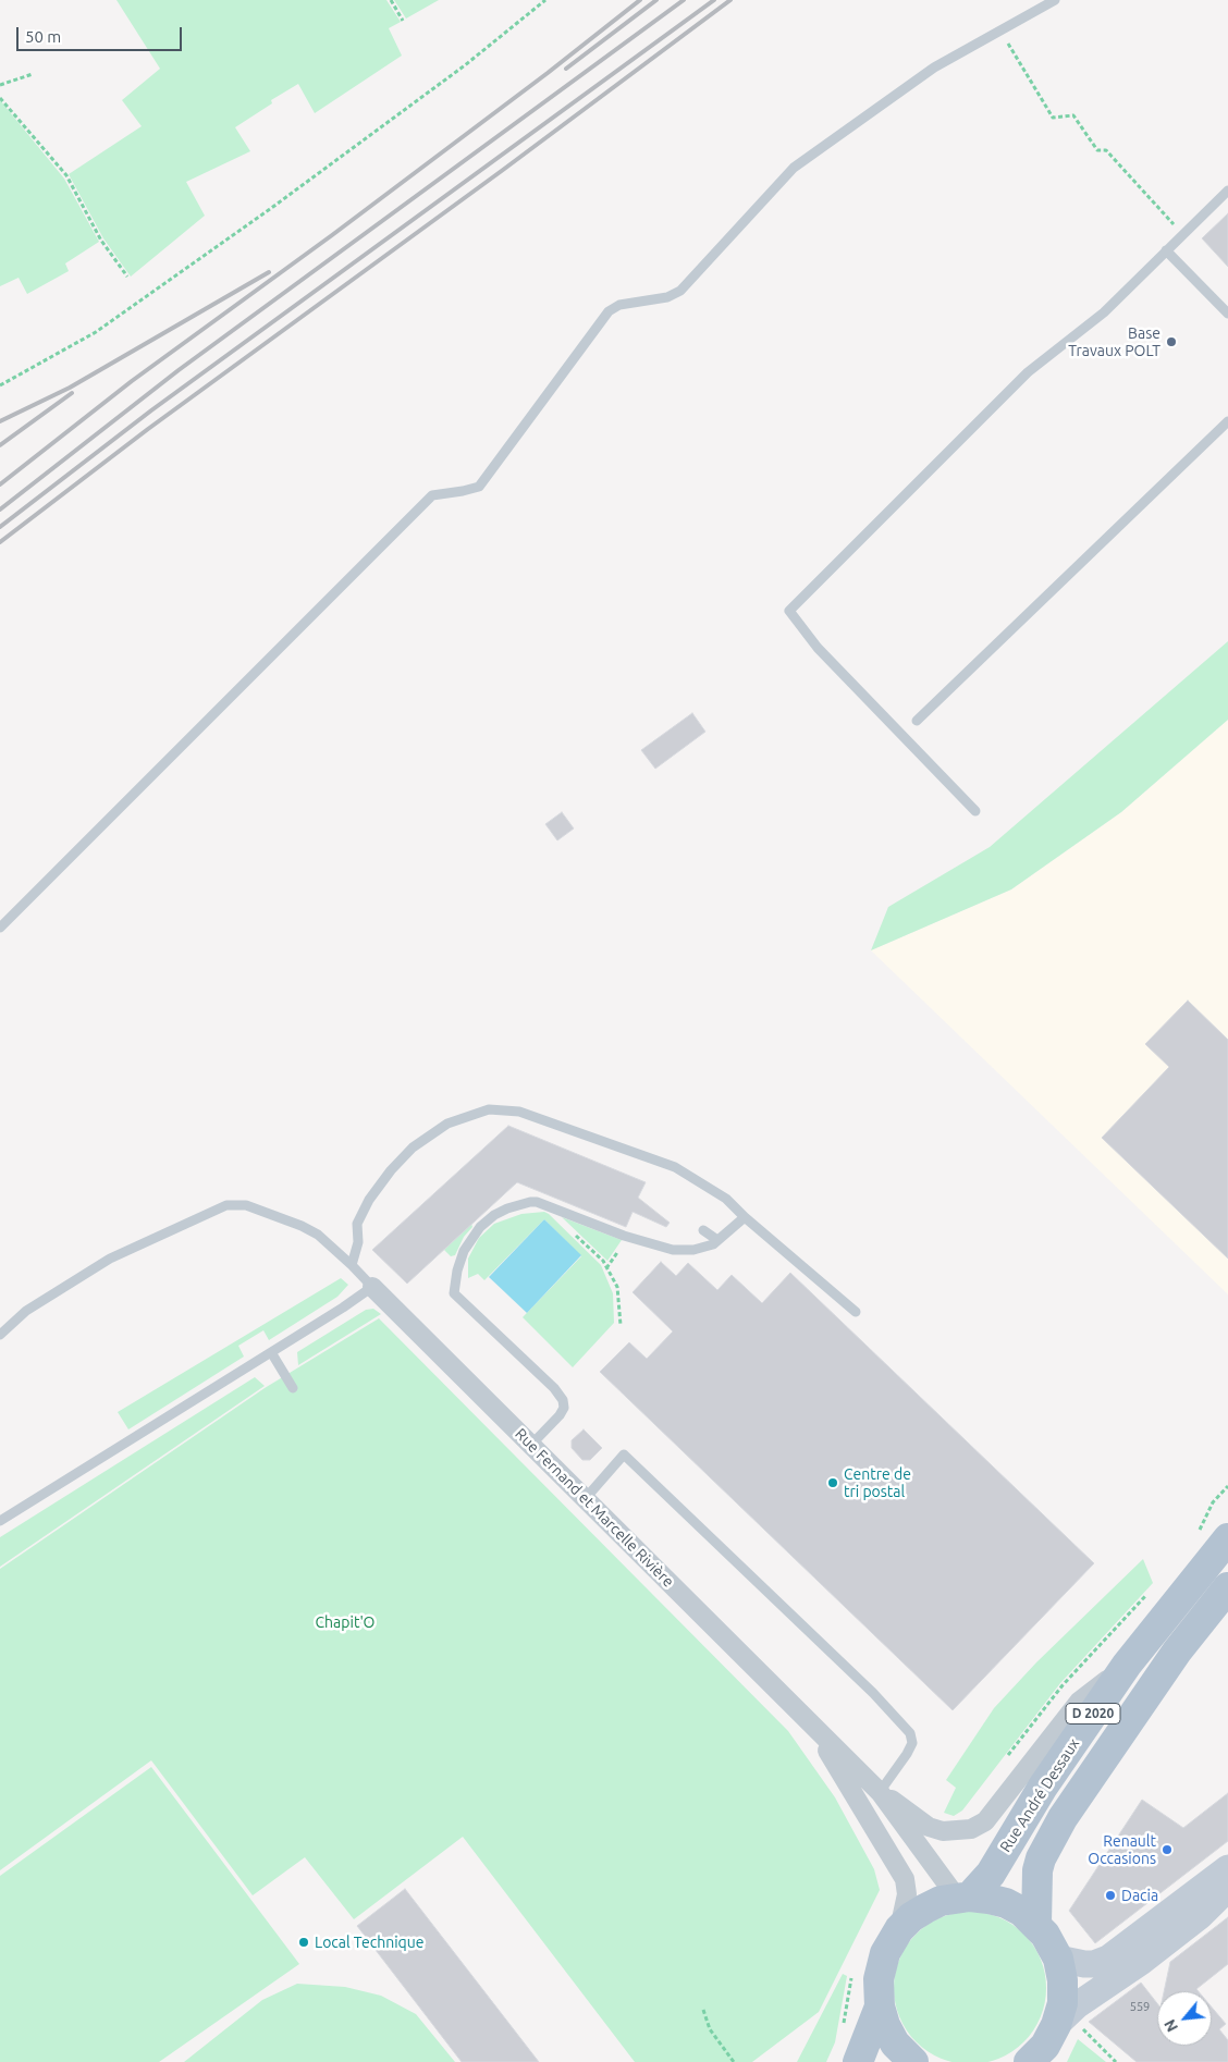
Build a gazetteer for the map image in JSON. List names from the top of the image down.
{
  "streets": {
    "main road": ["D 2020", "Rue André Dessaux"],
    "street": ["Rue Fernand et Marcelle Rivière"]
  },
  "crossings": [
    ["Rue Fernand et Marcelle Rivière", "Rue André Dessaux"]
  ],
  "parks": ["Chapit'O"],
  "places": [
    "Base Travaux POLT",
    "Centre de tri postal",
    "Renault Occasions",
    "Dacia",
    "Local Technique"
  ],
  "house_numbers": ["559"],
  "scale_bar": "50 m",
  "north": "bottom left"
}
